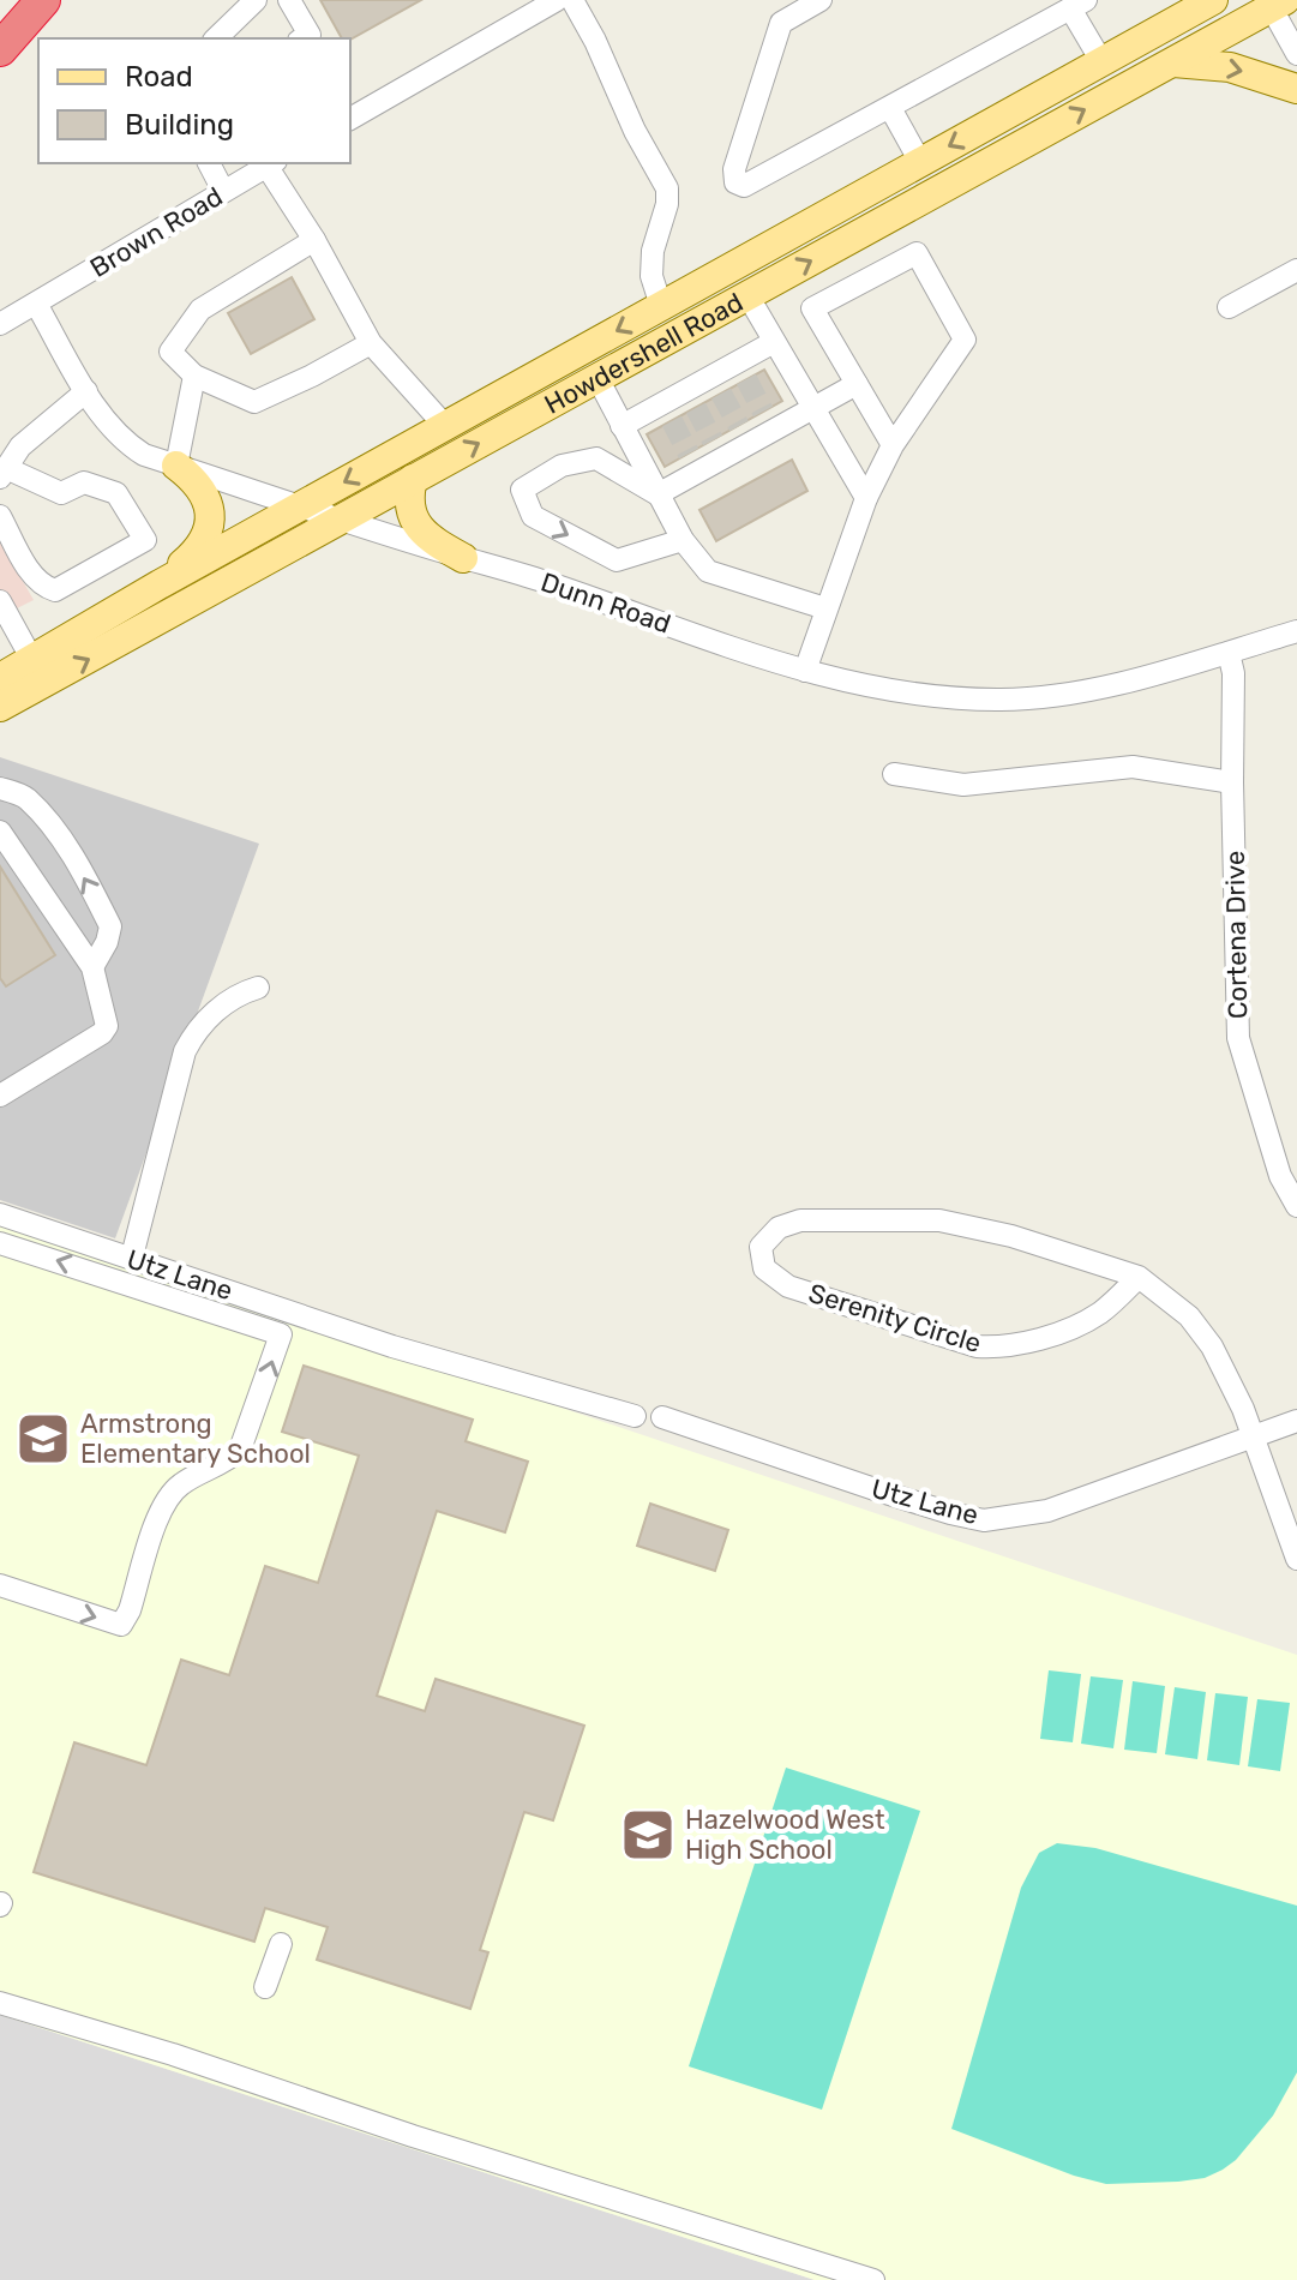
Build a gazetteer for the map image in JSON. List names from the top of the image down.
{
  "streets": {
    "main road": ["Howdershell Road"],
    "street": [
      "Brown Road",
      "Dunn Road",
      "Cortena Drive",
      "Utz Lane",
      "Serenity Circle"
    ]
  },
  "crossings": [
    ["Brown Road", "Dunn Road"],
    ["Howdershell Road", "Dunn Road"],
    ["Dunn Road", "Cortena Drive"],
    ["Utz Lane", "Serenity Circle"]
  ],
  "places": {
    "school or university": ["Armstrong Elementary School", "Hazelwood West High School"]
  },
  "legend": ["Road", "Building"]
}
